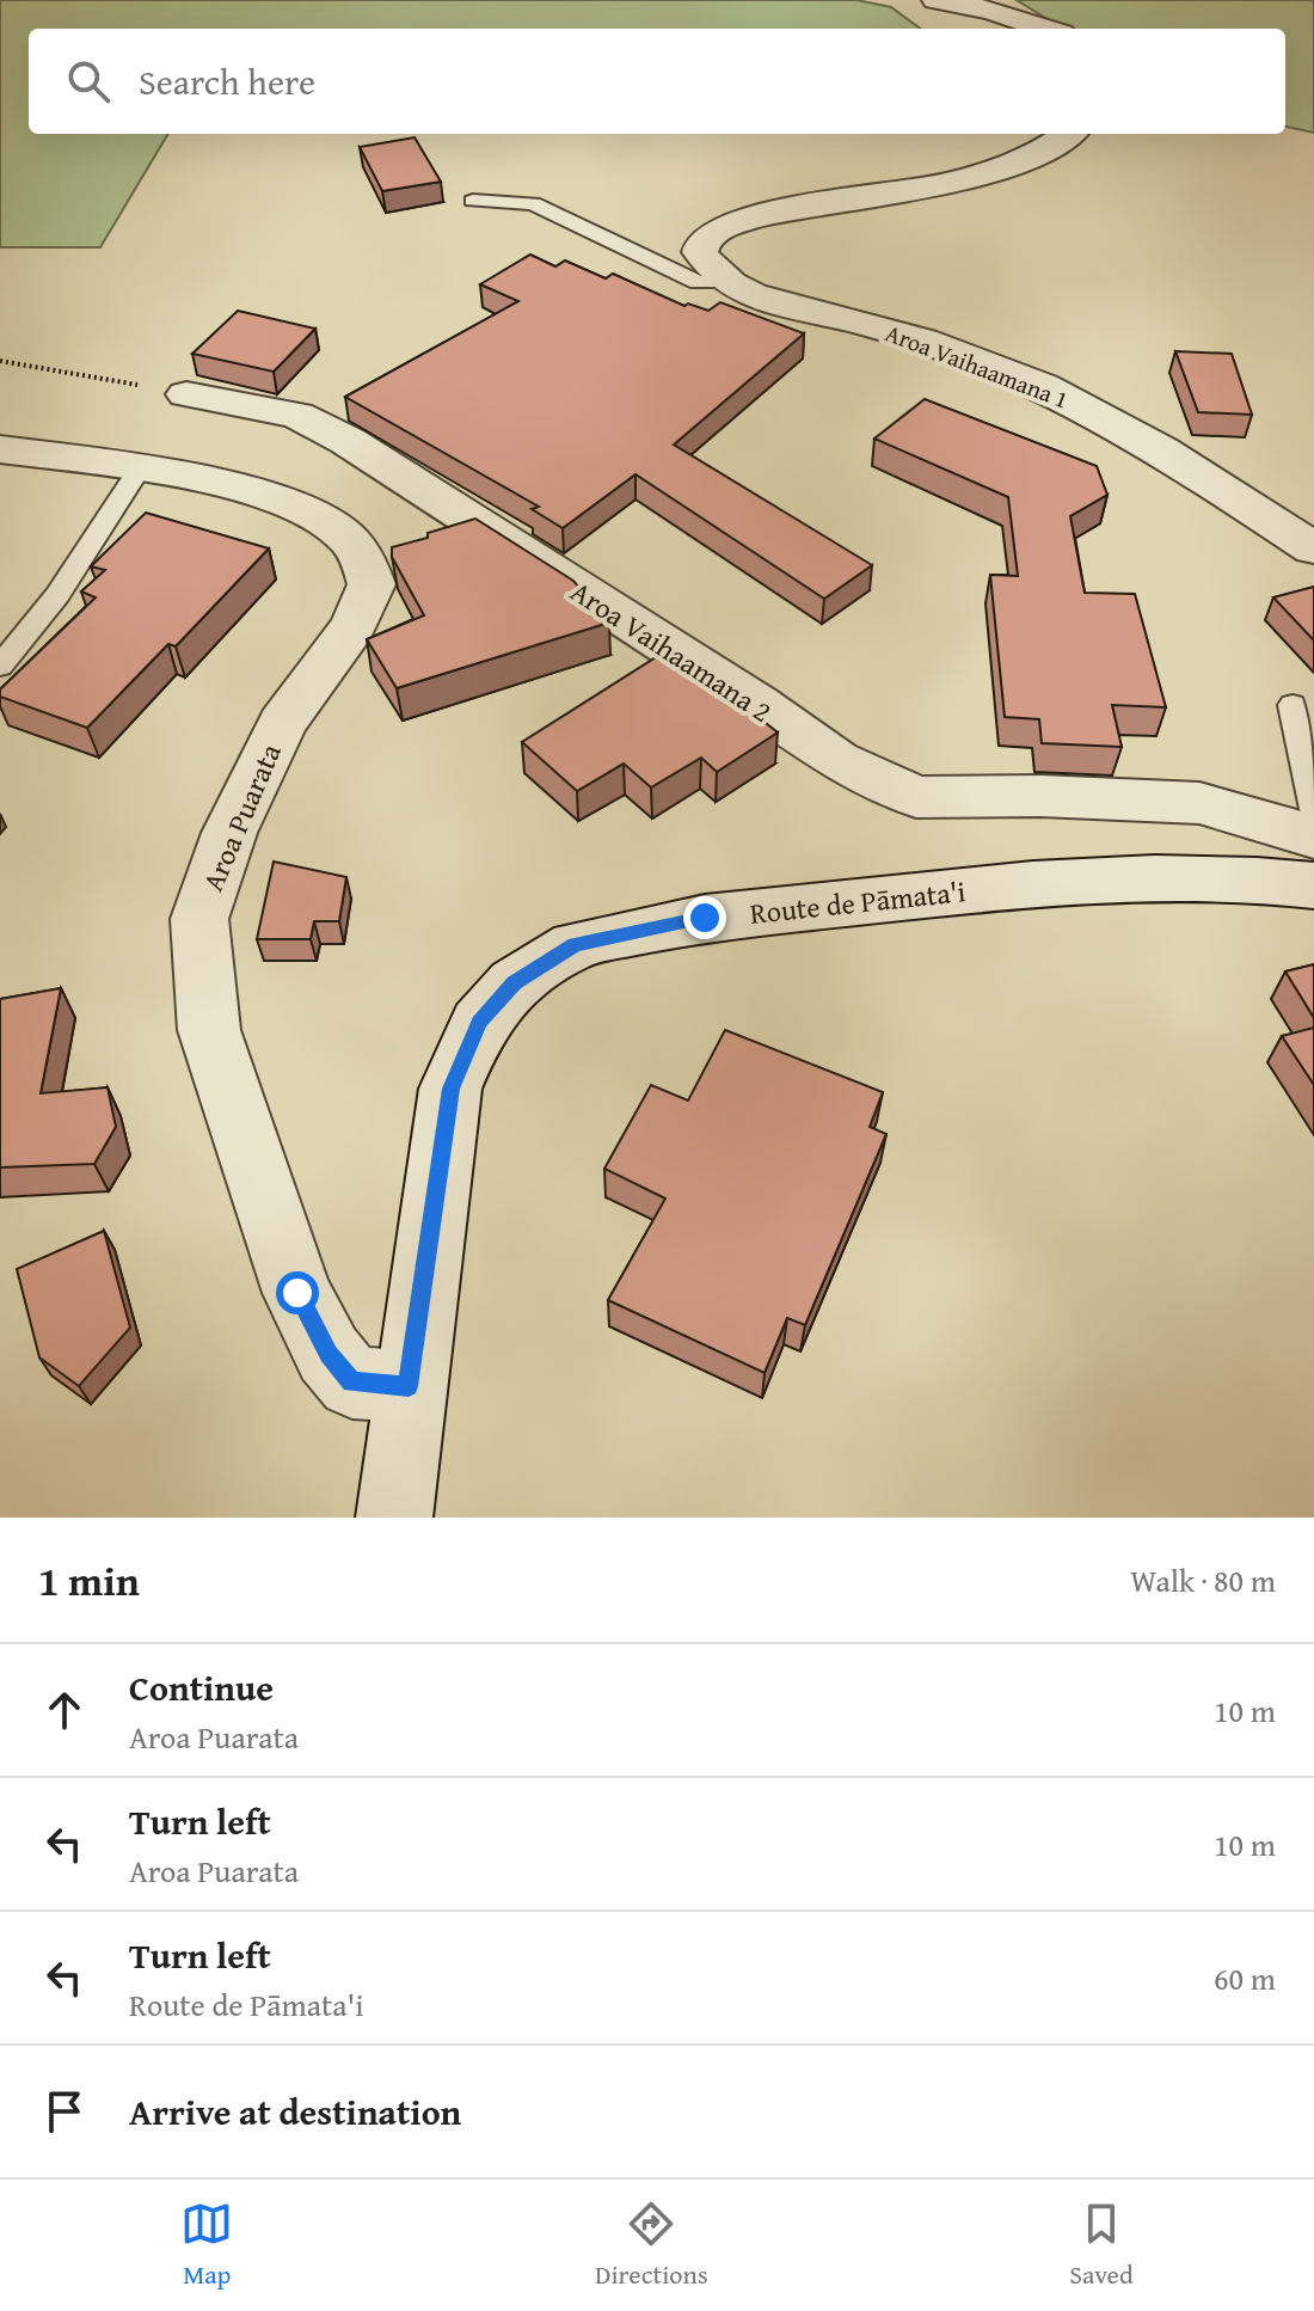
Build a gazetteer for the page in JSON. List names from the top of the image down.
{
  "streets": {
    "street": [
      "Aroa Vaihaamana 1",
      "Aroa Vaihaamana 2",
      "Aroa Puarata",
      "Route de Pāmata'i"
    ]
  },
  "crossings": [
    ["Aroa Puarata", "Route de Pāmata'i"]
  ],
  "page": {
    "search": "Search here",
    "heading": ["1 min", "Walk · 80 m"],
    "list": [
      ["Continue", "Aroa Puarata", "10 m"],
      ["Turn left", "Aroa Puarata", "10 m"],
      ["Turn left", "Route de Pāmata'i", "60 m"],
      "Arrive at destination"
    ],
    "nav": ["Map", "Directions", "Saved"]
  }
}
